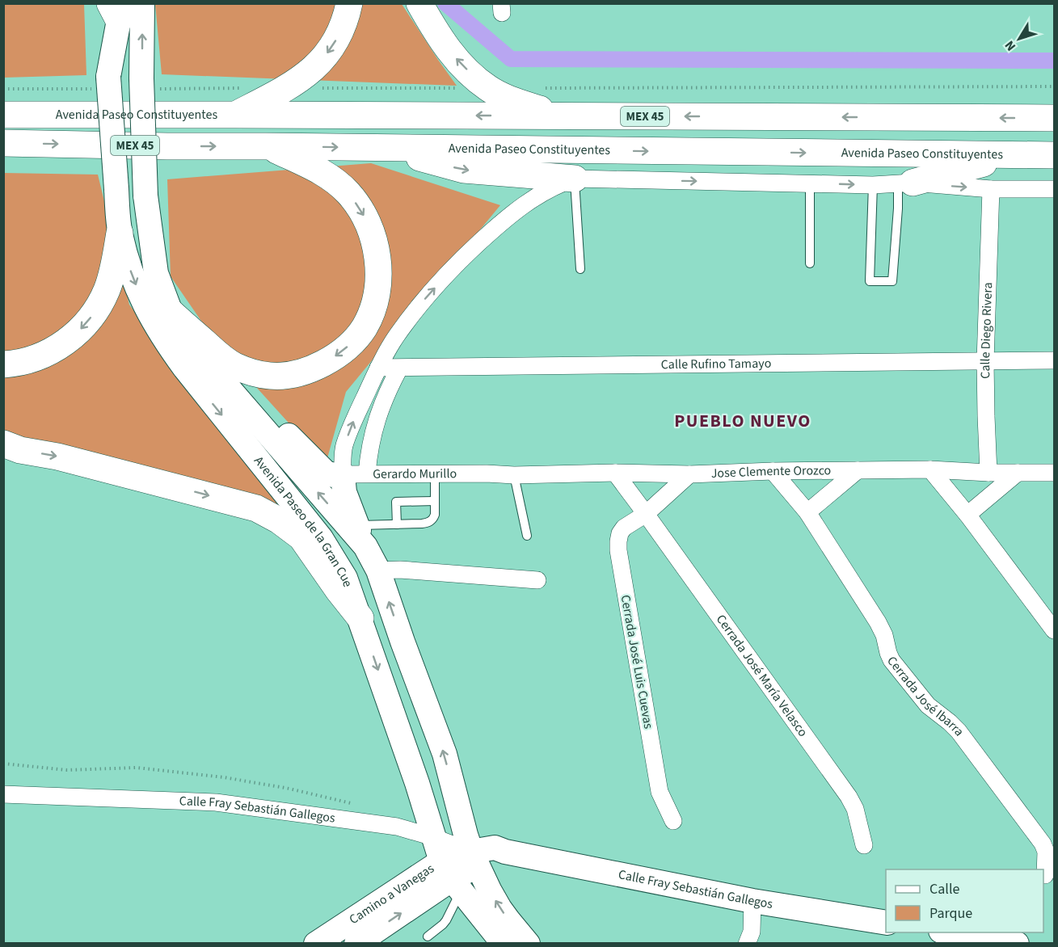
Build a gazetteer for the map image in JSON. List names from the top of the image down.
{
  "streets": {
    "highway": ["Avenida Paseo Constituyentes", "MEX 45"],
    "main road": ["Avenida Paseo de la Gran Cue", "Calle Fray Sebastián Gallegos", "Camino a Vanegas"],
    "street": [
      "Calle Diego Rivera",
      "Calle Rufino Tamayo",
      "Jose Clemente Orozco",
      "Gerardo Murillo",
      "Cerrada José Luis Cuevas",
      "Cerrada José María Velasco",
      "Cerrada José Ibarra"
    ]
  },
  "crossings": [
    ["Calle Diego Rivera", "Calle Rufino Tamayo"],
    ["Calle Diego Rivera", "Jose Clemente Orozco"],
    ["Jose Clemente Orozco", "Gerardo Murillo"],
    ["Jose Clemente Orozco", "Cerrada José María Velasco"],
    ["Jose Clemente Orozco", "Cerrada José Ibarra"],
    ["Avenida Paseo de la Gran Cue", "Calle Fray Sebastián Gallegos"],
    ["Avenida Paseo de la Gran Cue", "Camino a Vanegas"],
    ["Cerrada José Luis Cuevas", "Cerrada José María Velasco"],
    ["Calle Fray Sebastián Gallegos", "Camino a Vanegas"]
  ],
  "districts": ["PUEBLO NUEVO"],
  "legend": ["Calle", "Parque"],
  "north": "bottom left"
}
